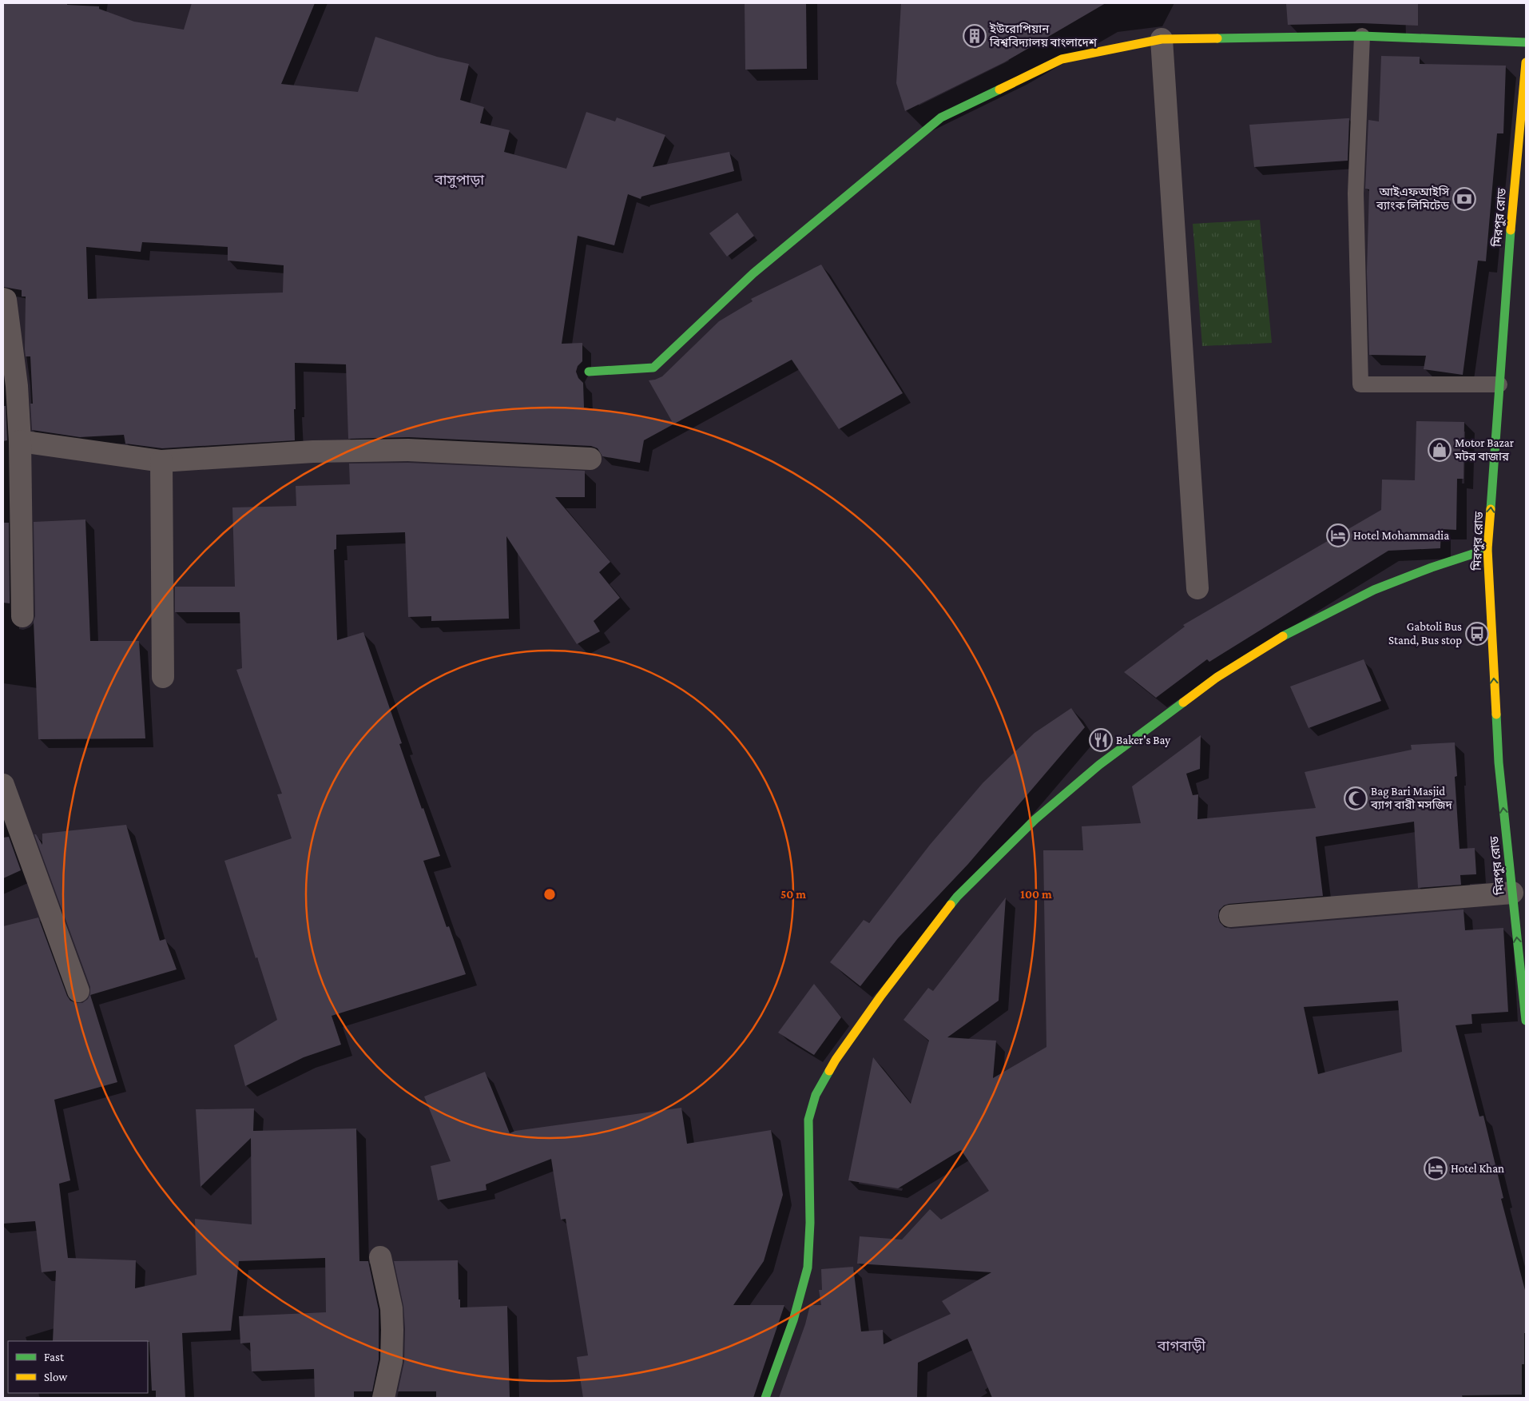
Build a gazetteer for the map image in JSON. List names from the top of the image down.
{
  "streets": {
    "main road": ["মিরপুর রোড"]
  },
  "one_way": ["মিরপুর রোড"],
  "districts": ["বাসুপাড়া", "বাগবাড়ী"],
  "places": {
    "building": ["ইউরোপিয়ান বিশ্ববিদ্যালয় বাংলাদেশ"],
    "bank": ["আইএফআইসি ব্যাংক লিমিটেড"],
    "shop": ["Motor Bazar মটর বাজার"],
    "hotel": ["Hotel Mohammadia", "Hotel Khan"],
    "bus stop": ["Gabtoli Bus Stand, Bus stop"],
    "restaurant": ["Baker's Bay"],
    "mosque": ["Bag Bari Masjid ব্যাগ বারী মসজিদ"]
  },
  "legend": ["Fast", "Slow"],
  "rings": ["50 m", "100 m"]
}
